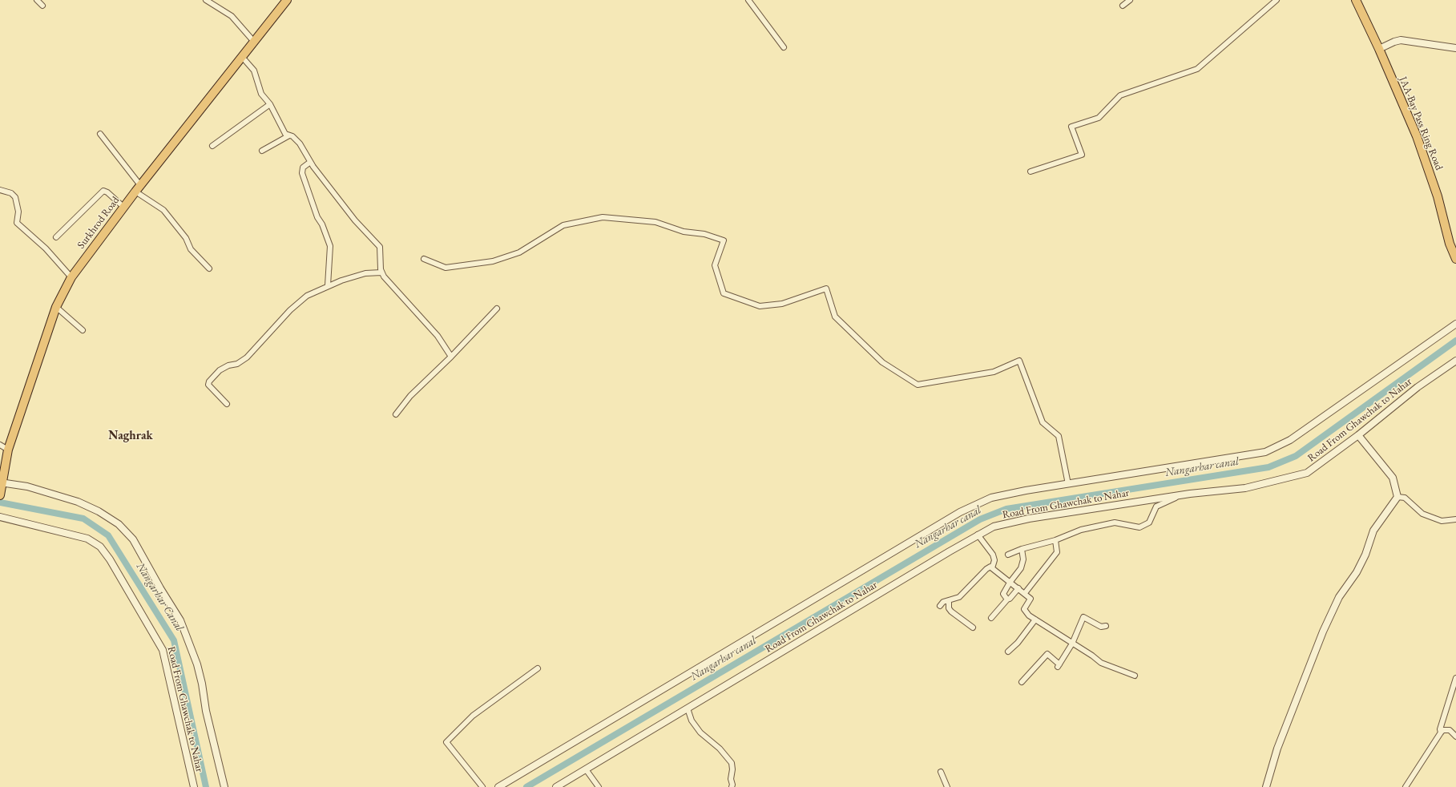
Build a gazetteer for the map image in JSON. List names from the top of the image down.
{
  "streets": {
    "main road": ["JAA-Bay Pass Ring Road", "Surkhrod Road"],
    "street": ["Road From Ghawchak to Nahar"]
  },
  "districts": ["Naghrak"],
  "water": ["Nangarhar canal", "Nangarhar Canal"]
}
